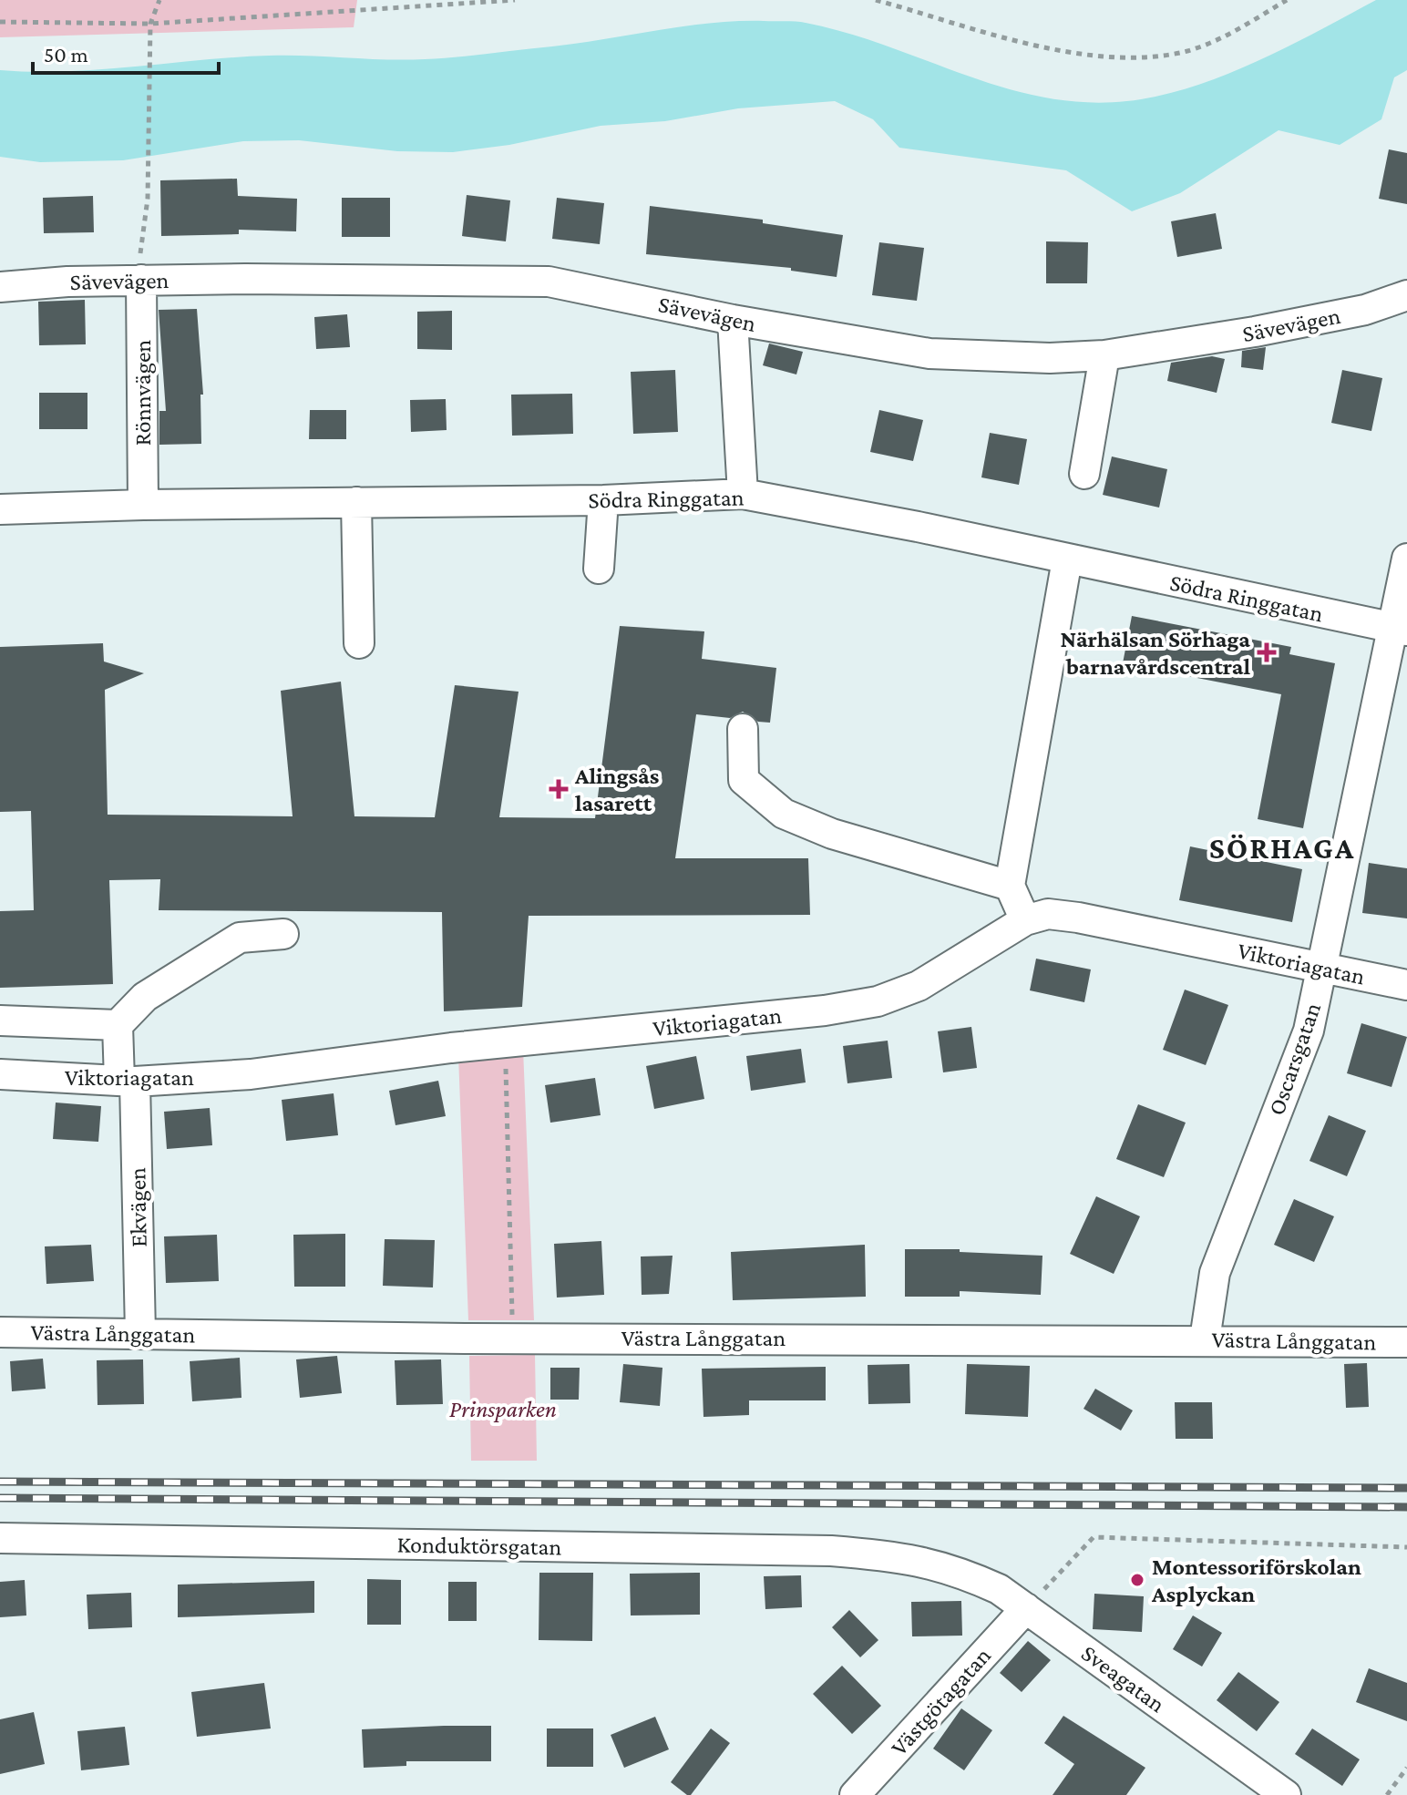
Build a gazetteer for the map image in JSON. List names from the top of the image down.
{
  "streets": {
    "street": [
      "Sävevägen",
      "Rönnvägen",
      "Södra Ringgatan",
      "Viktoriagatan",
      "Oscarsgatan",
      "Ekvägen",
      "Västra Långgatan",
      "Konduktörsgatan",
      "Sveagatan",
      "Västgötagatan"
    ]
  },
  "crossings": [
    ["Sävevägen", "Rönnvägen"],
    ["Rönnvägen", "Södra Ringgatan"],
    ["Södra Ringgatan", "Oscarsgatan"],
    ["Viktoriagatan", "Oscarsgatan"],
    ["Viktoriagatan", "Ekvägen"],
    ["Oscarsgatan", "Västra Långgatan"],
    ["Ekvägen", "Västra Långgatan"],
    ["Konduktörsgatan", "Sveagatan"],
    ["Sveagatan", "Västgötagatan"]
  ],
  "districts": ["SÖRHAGA"],
  "parks": ["Prinsparken"],
  "places": {
    "health": ["Närhälsan Sörhaga barnavårdscentral", "Alingsås lasarett"],
    "other": ["Montessoriförskolan Asplyckan"]
  },
  "scale_bar": "50 m"
}
